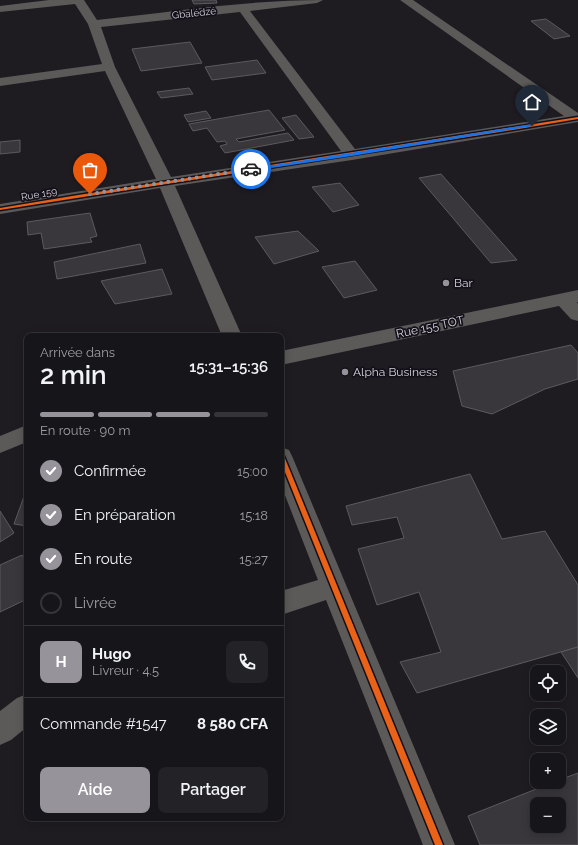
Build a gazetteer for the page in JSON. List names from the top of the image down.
{
  "streets": {
    "street": ["Gbalédzé", "Rue 159", "Rue 155 TOT"]
  },
  "places": ["Bar", "Alpha Business"],
  "page": {
    "heading": ["2 min", "Arrivée dans", "15:31–15:36"],
    "panel": [
      "Hugo",
      "Livreur · 4.5",
      "Commande #1547",
      "8 580 CFA"
    ],
    "bar": "En route · 90 m",
    "list": [
      ["Confirmée", "15:00"],
      ["En préparation", "15:18"],
      ["En route", "15:27"],
      "Livrée"
    ],
    "round": "H",
    "map_buttons": ["+", "−"],
    "buttons": ["Aide", "Partager"]
  }
}
